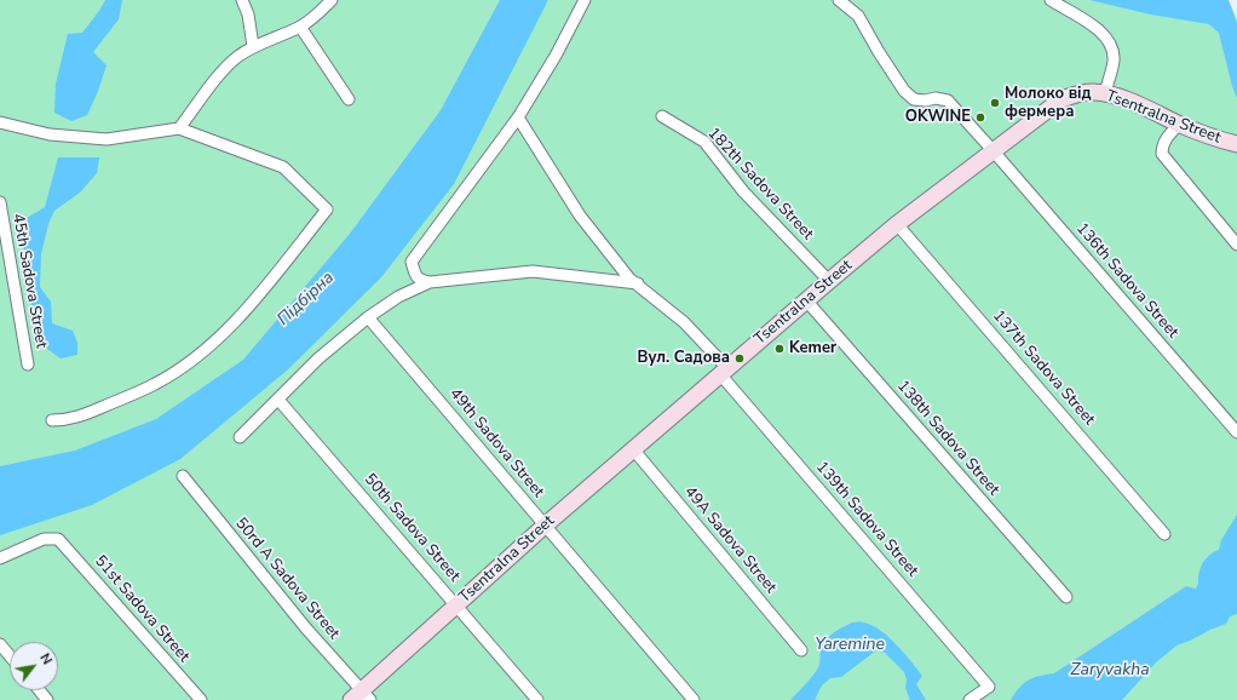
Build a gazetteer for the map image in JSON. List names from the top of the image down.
{
  "streets": {
    "street": [
      "Tsentralna Street",
      "182th Sadova Street",
      "45th Sadova Street",
      "136th Sadova Street",
      "137th Sadova Street",
      "138th Sadova Street",
      "49th Sadova Street",
      "139th Sadova Street",
      "50th Sadova Street",
      "49A Sadova Street",
      "50rd A Sadova Street",
      "51st Sadova Street"
    ]
  },
  "crossings": [
    ["Tsentralna Street", "182th Sadova Street"],
    ["Tsentralna Street", "136th Sadova Street"],
    ["Tsentralna Street", "137th Sadova Street"],
    ["Tsentralna Street", "138th Sadova Street"],
    ["Tsentralna Street", "49th Sadova Street"],
    ["Tsentralna Street", "139th Sadova Street"],
    ["Tsentralna Street", "50th Sadova Street"],
    ["Tsentralna Street", "49A Sadova Street"],
    ["Tsentralna Street", "50rd A Sadova Street"]
  ],
  "water": ["Підбірна", "Yaremine", "Zaryvakha"],
  "places": [
    "Молоко від фермера",
    "OKWINE",
    "Kemer",
    "Вул. Садова"
  ],
  "north": "top right"
}
